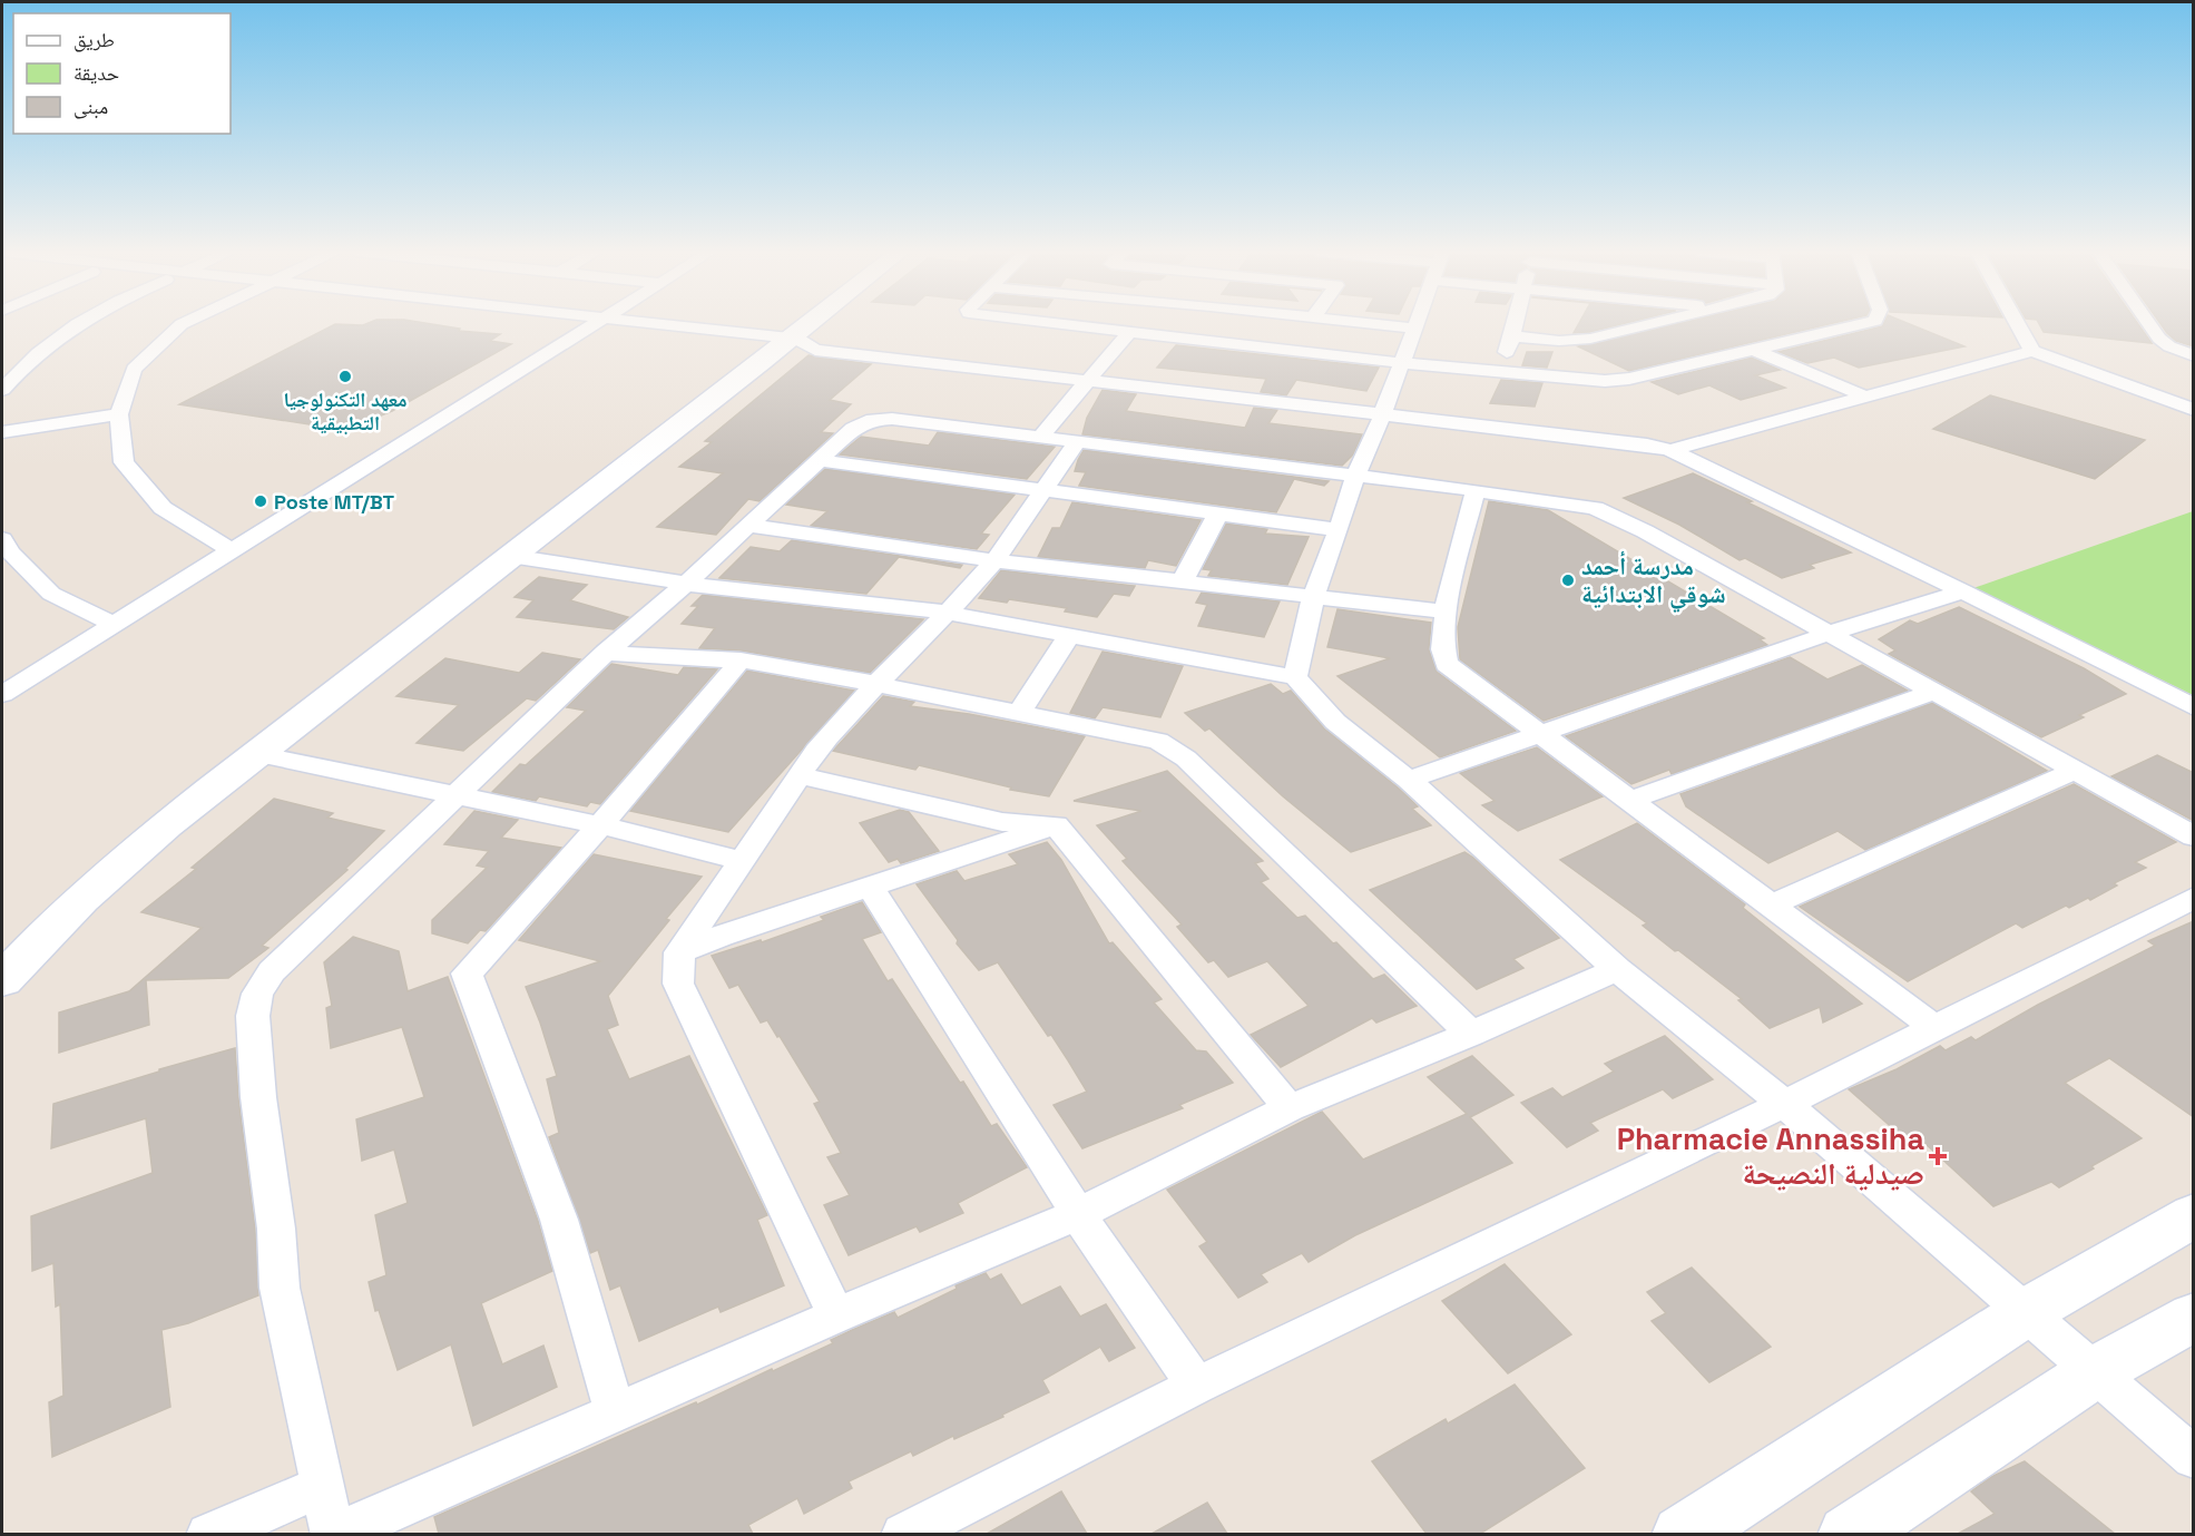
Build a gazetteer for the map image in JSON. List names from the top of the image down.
{
  "places": {
    "other": ["معهد التكنولوجيا التطبيقية", "Poste MT/BT", "مدرسة أحمد شوقي الابتدائية"],
    "health": ["Pharmacie Annassiha صيدلية النصيحة"]
  },
  "legend": ["طريق", "حديقة", "مبنى"]
}
